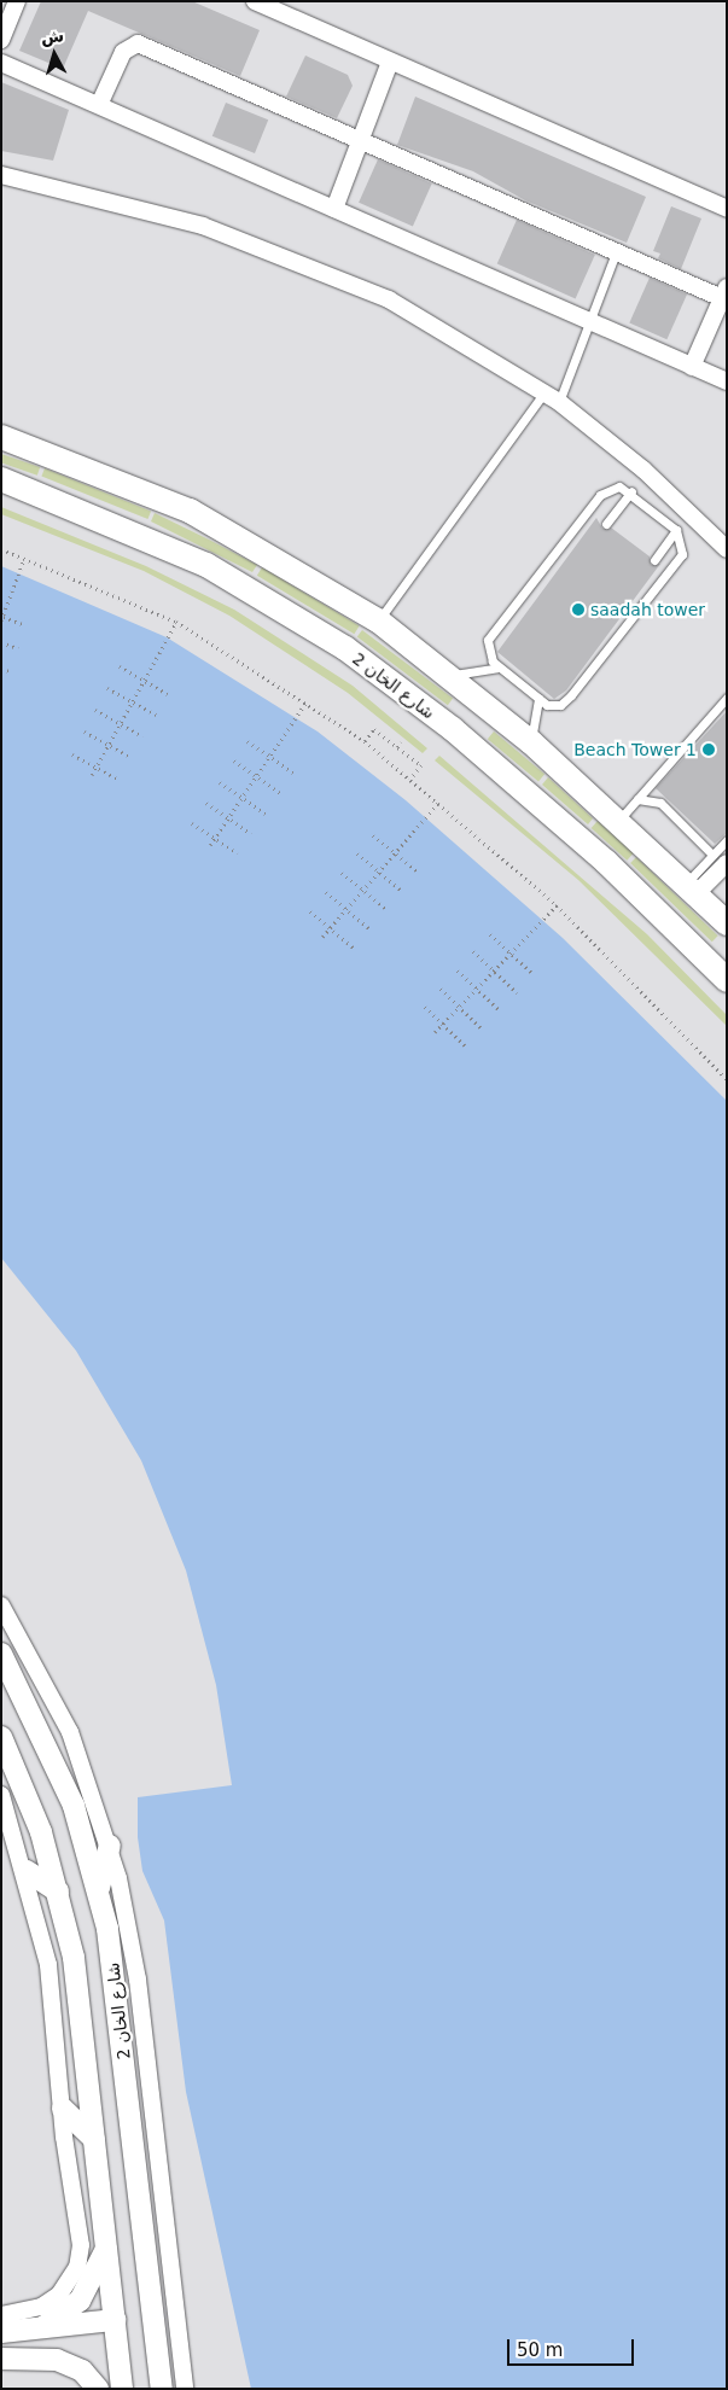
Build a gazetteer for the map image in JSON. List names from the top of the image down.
{
  "streets": {
    "main road": ["شارع الخان 2"]
  },
  "places": ["saadah tower", "Beach Tower 1"],
  "scale_bar": "50 m",
  "north": "top"
}
